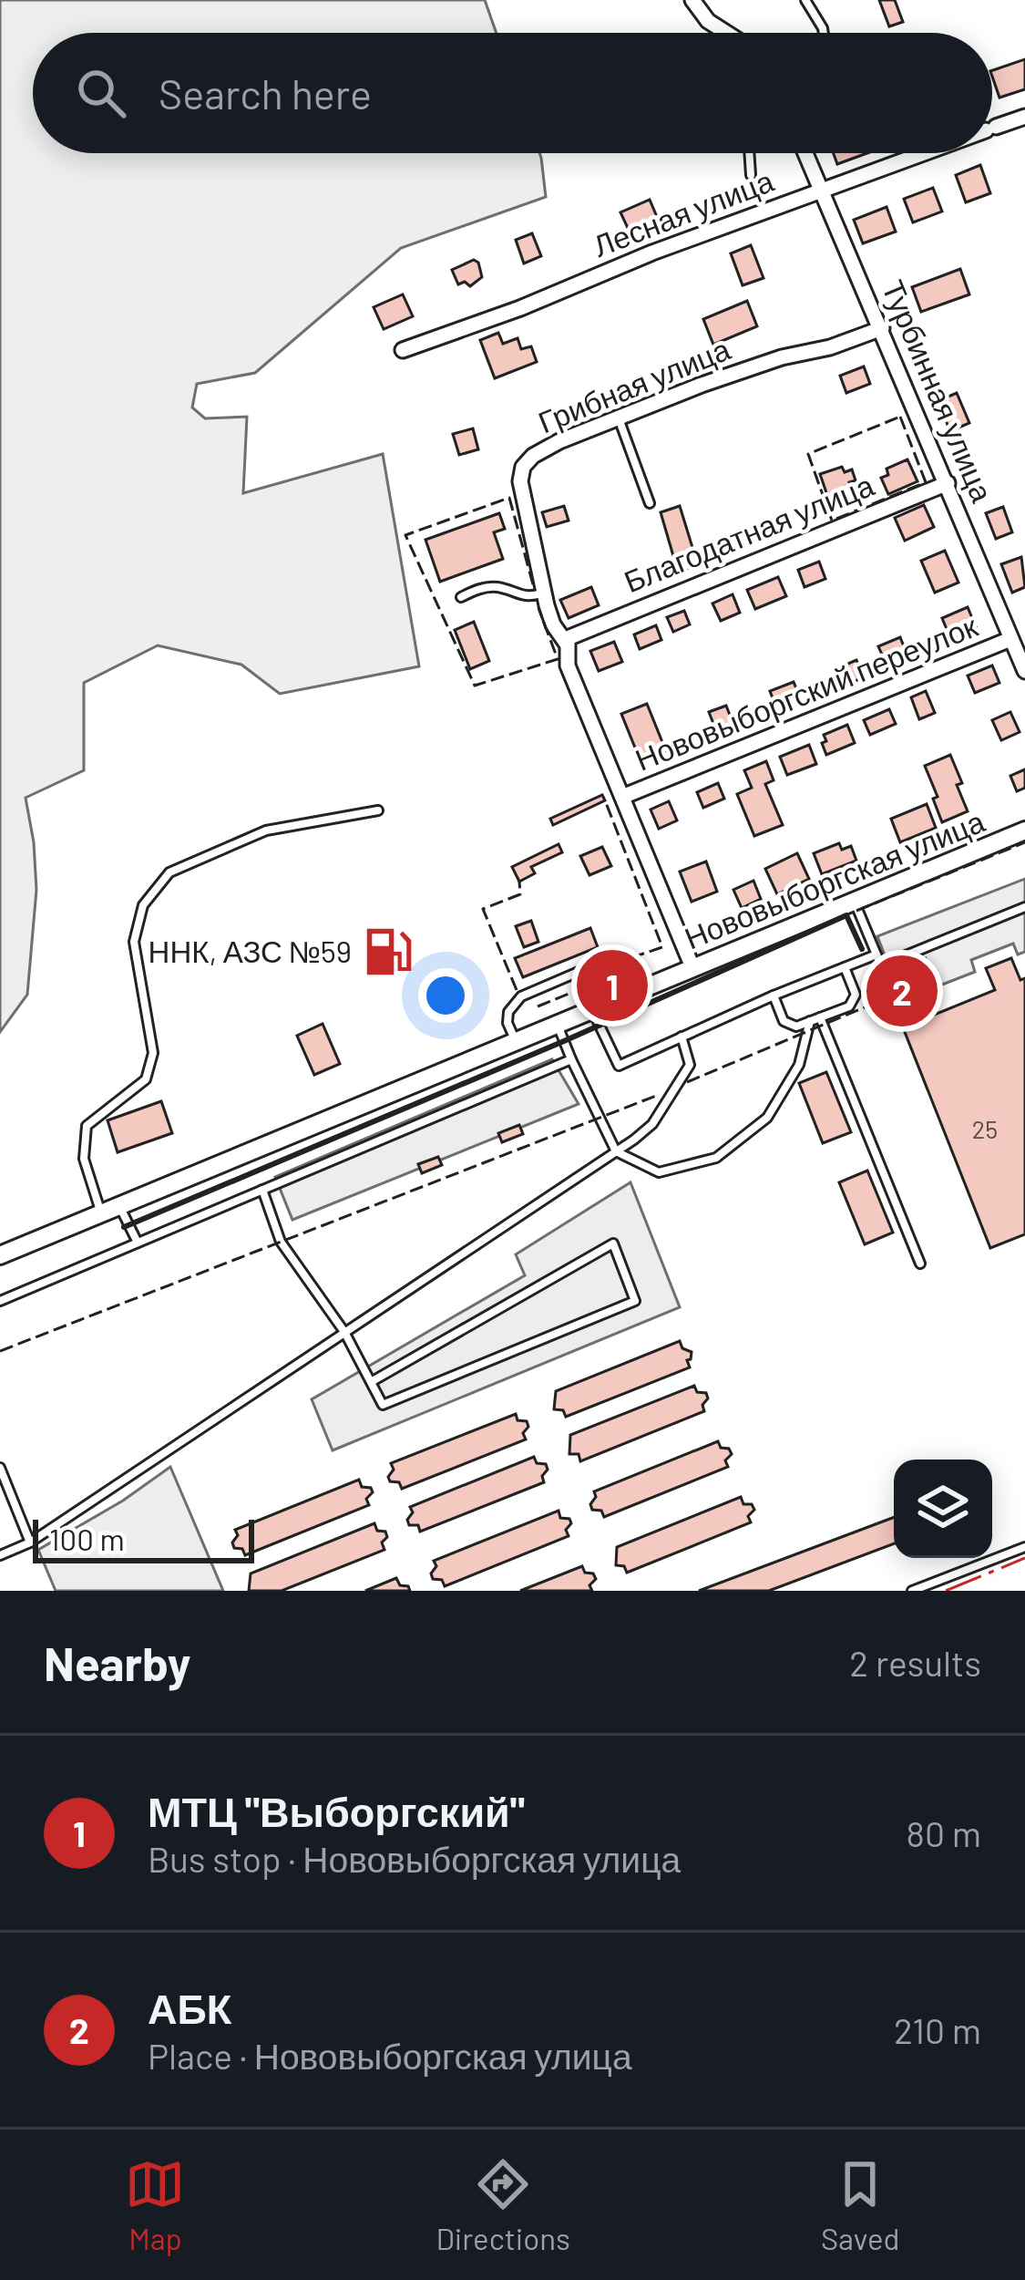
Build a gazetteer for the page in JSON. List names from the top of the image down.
{
  "streets": {
    "street": [
      "Лесная улица",
      "Грибная улица",
      "Турбинная улица",
      "Благодатная улица",
      "Нововыборгский переулок",
      "Нововыборгская улица"
    ]
  },
  "crossings": [
    ["Лесная улица", "Турбинная улица"],
    ["Грибная улица", "Турбинная улица"],
    ["Грибная улица", "Благодатная улица"],
    ["Грибная улица", "Нововыборгский переулок"],
    ["Грибная улица", "Нововыборгская улица"],
    ["Турбинная улица", "Благодатная улица"],
    ["Турбинная улица", "Нововыборгский переулок"]
  ],
  "places": {
    "fuel station": ["ННК, АЗС №59"]
  },
  "house_numbers": ["25"],
  "scale_bar": "100 m",
  "page": {
    "search": "Search here",
    "pins": ["1", "2"],
    "scale": "100 m",
    "heading": ["Nearby", "2 results"],
    "list": [
      {
        "mark": "1",
        "name": "МТЦ \"Выборгский\"",
        "note": "Bus stop · Нововыборгская улица",
        "value": "80 m"
      },
      {
        "mark": "2",
        "name": "АБК",
        "note": "Place · Нововыборгская улица",
        "value": "210 m"
      }
    ],
    "nav": ["Map", "Directions", "Saved"]
  }
}
